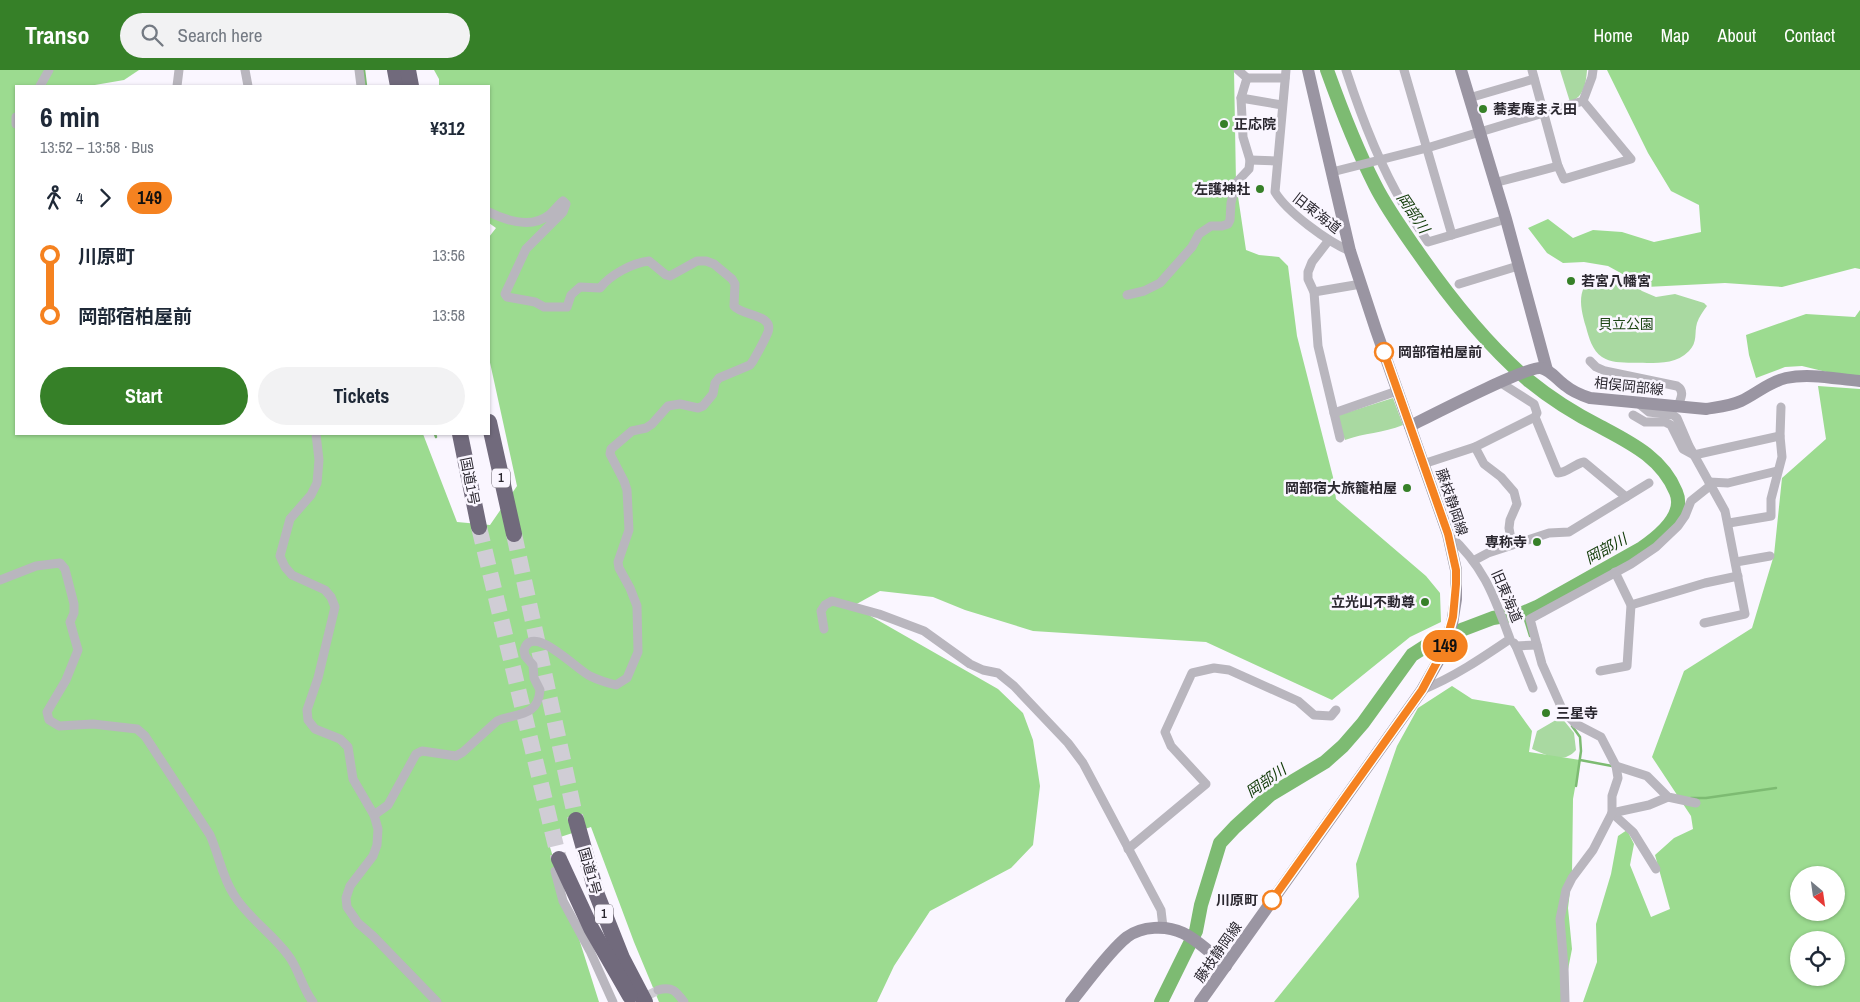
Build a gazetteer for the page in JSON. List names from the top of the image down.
{
  "streets": {
    "highway": ["1", "国道1号"],
    "main road": ["相俣岡部線", "藤枝静岡線"],
    "street": ["旧東海道"]
  },
  "crossings": [
    ["旧東海道", "藤枝静岡線"]
  ],
  "water": ["岡部川"],
  "parks": ["貝立公園"],
  "places": [
    "蕎麦庵まえ田",
    "正応院",
    "左護神社",
    "若宮八幡宮",
    "岡部宿柏屋前",
    "岡部宿大旅籠柏屋",
    "専称寺",
    "立光山不動尊",
    "三星寺",
    "川原町"
  ],
  "lines": ["bus line 149"],
  "north": "bottom right",
  "page": {
    "header": "Transo",
    "search": "Search here",
    "nav": [
      "Home",
      "Map",
      "About",
      "Contact"
    ],
    "on_map": "149",
    "heading": ["6 min", "13:52 – 13:58 · Bus", "¥312"],
    "legs": ["4", "149"],
    "list": [
      {
        "name": "川原町",
        "value": "13:56"
      },
      {
        "name": "岡部宿柏屋前",
        "value": "13:58"
      }
    ],
    "buttons": ["Start", "Tickets"]
  }
}
